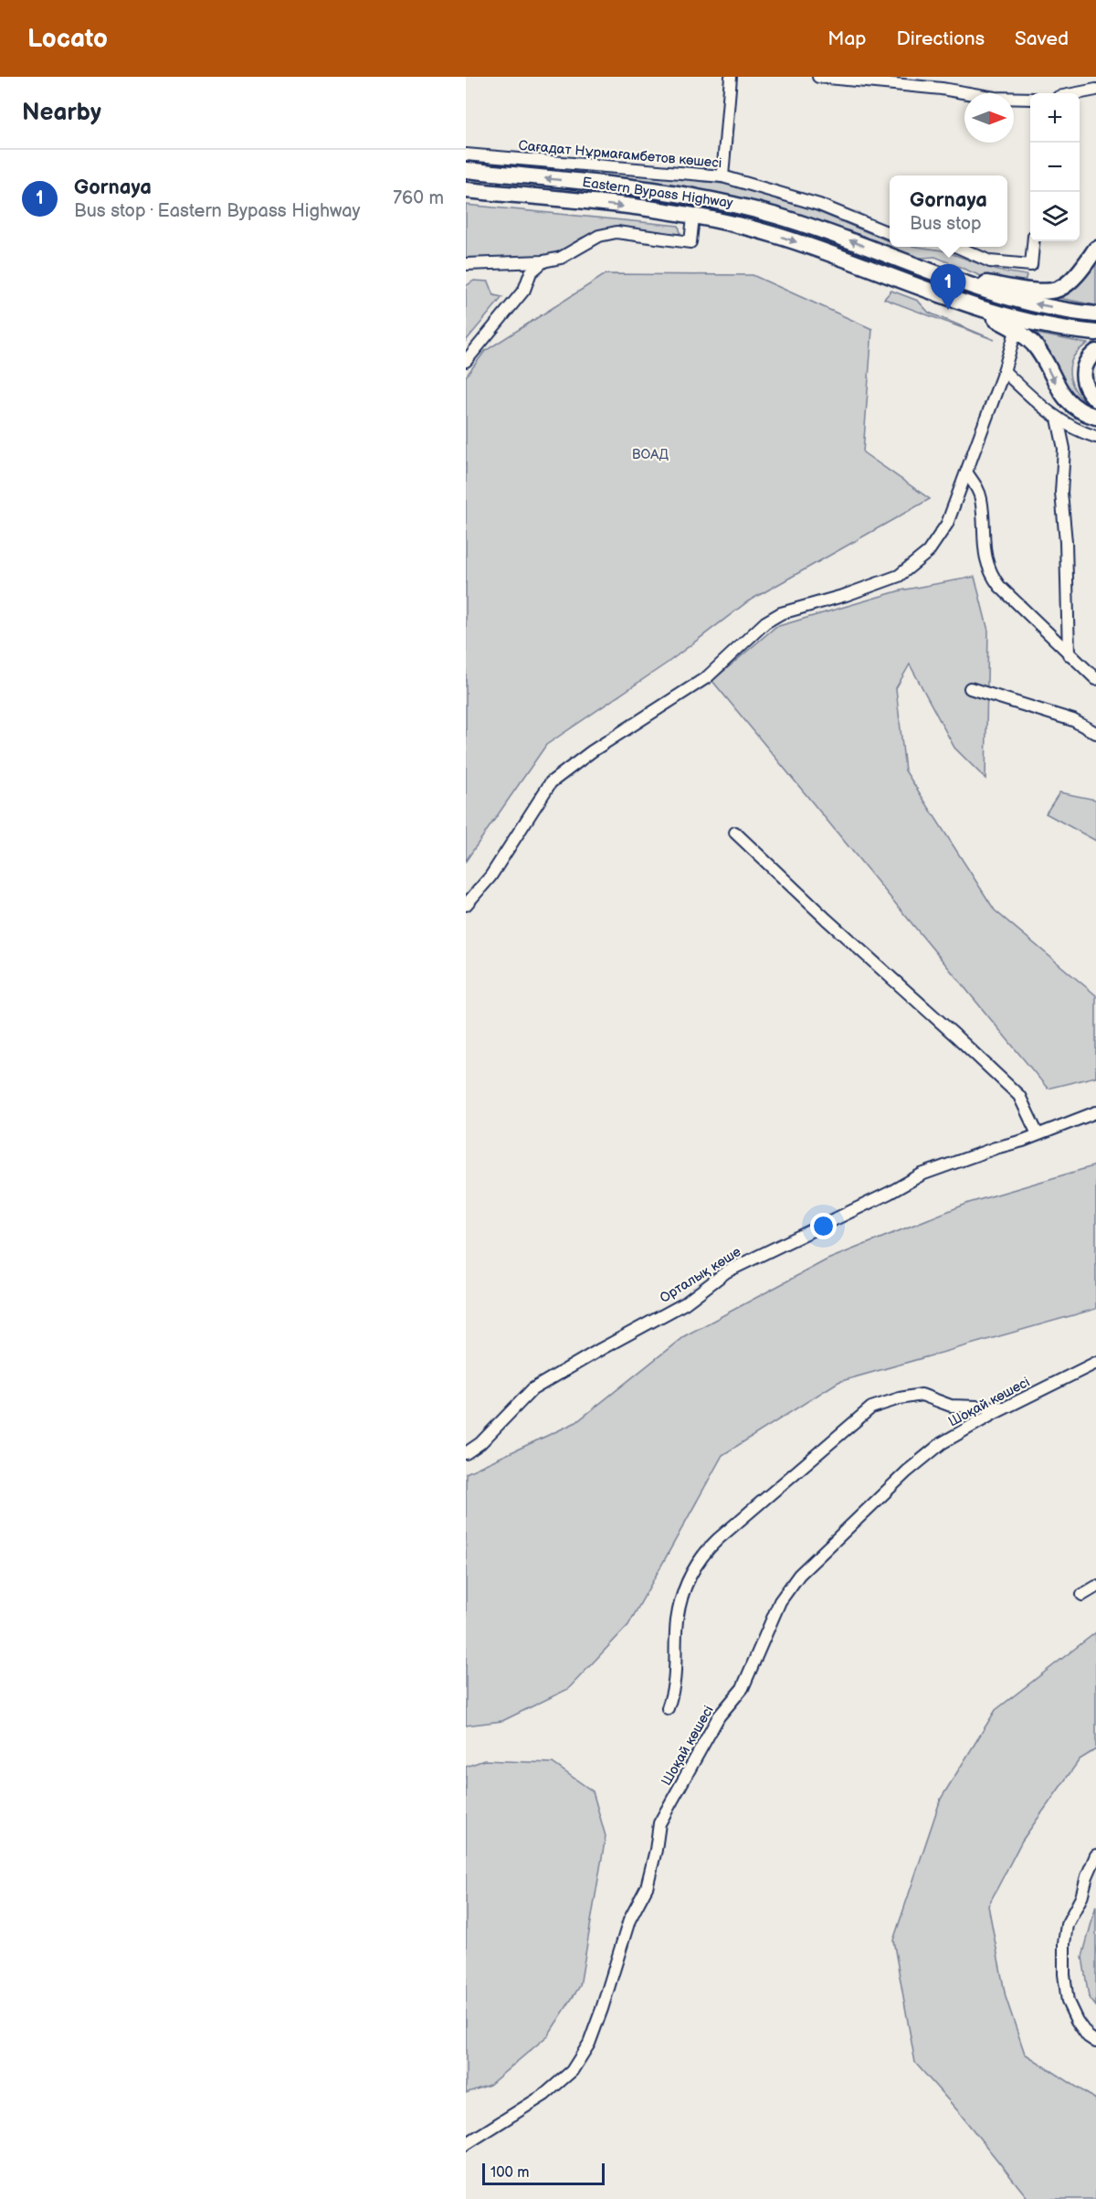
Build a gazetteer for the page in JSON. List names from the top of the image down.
{
  "streets": {
    "main road": ["Eastern Bypass Highway"],
    "street": ["Сағадат Нұрмағамбетов көшесі", "Орталық көше", "Шоқай көшесі"]
  },
  "parks": ["ВОАД"],
  "scale_bar": "100 m",
  "north": "right",
  "page": {
    "header": "Locato",
    "nav": ["Map", "Directions", "Saved"],
    "heading": "Nearby",
    "map_buttons": ["+", "−"],
    "list": [
      {
        "mark": "1",
        "name": "Gornaya",
        "note": "Bus stop · Eastern Bypass Highway",
        "value": "760 m"
      }
    ],
    "popup": ["Gornaya", "Bus stop"],
    "pins": "1",
    "scale": "100 m"
  }
}
